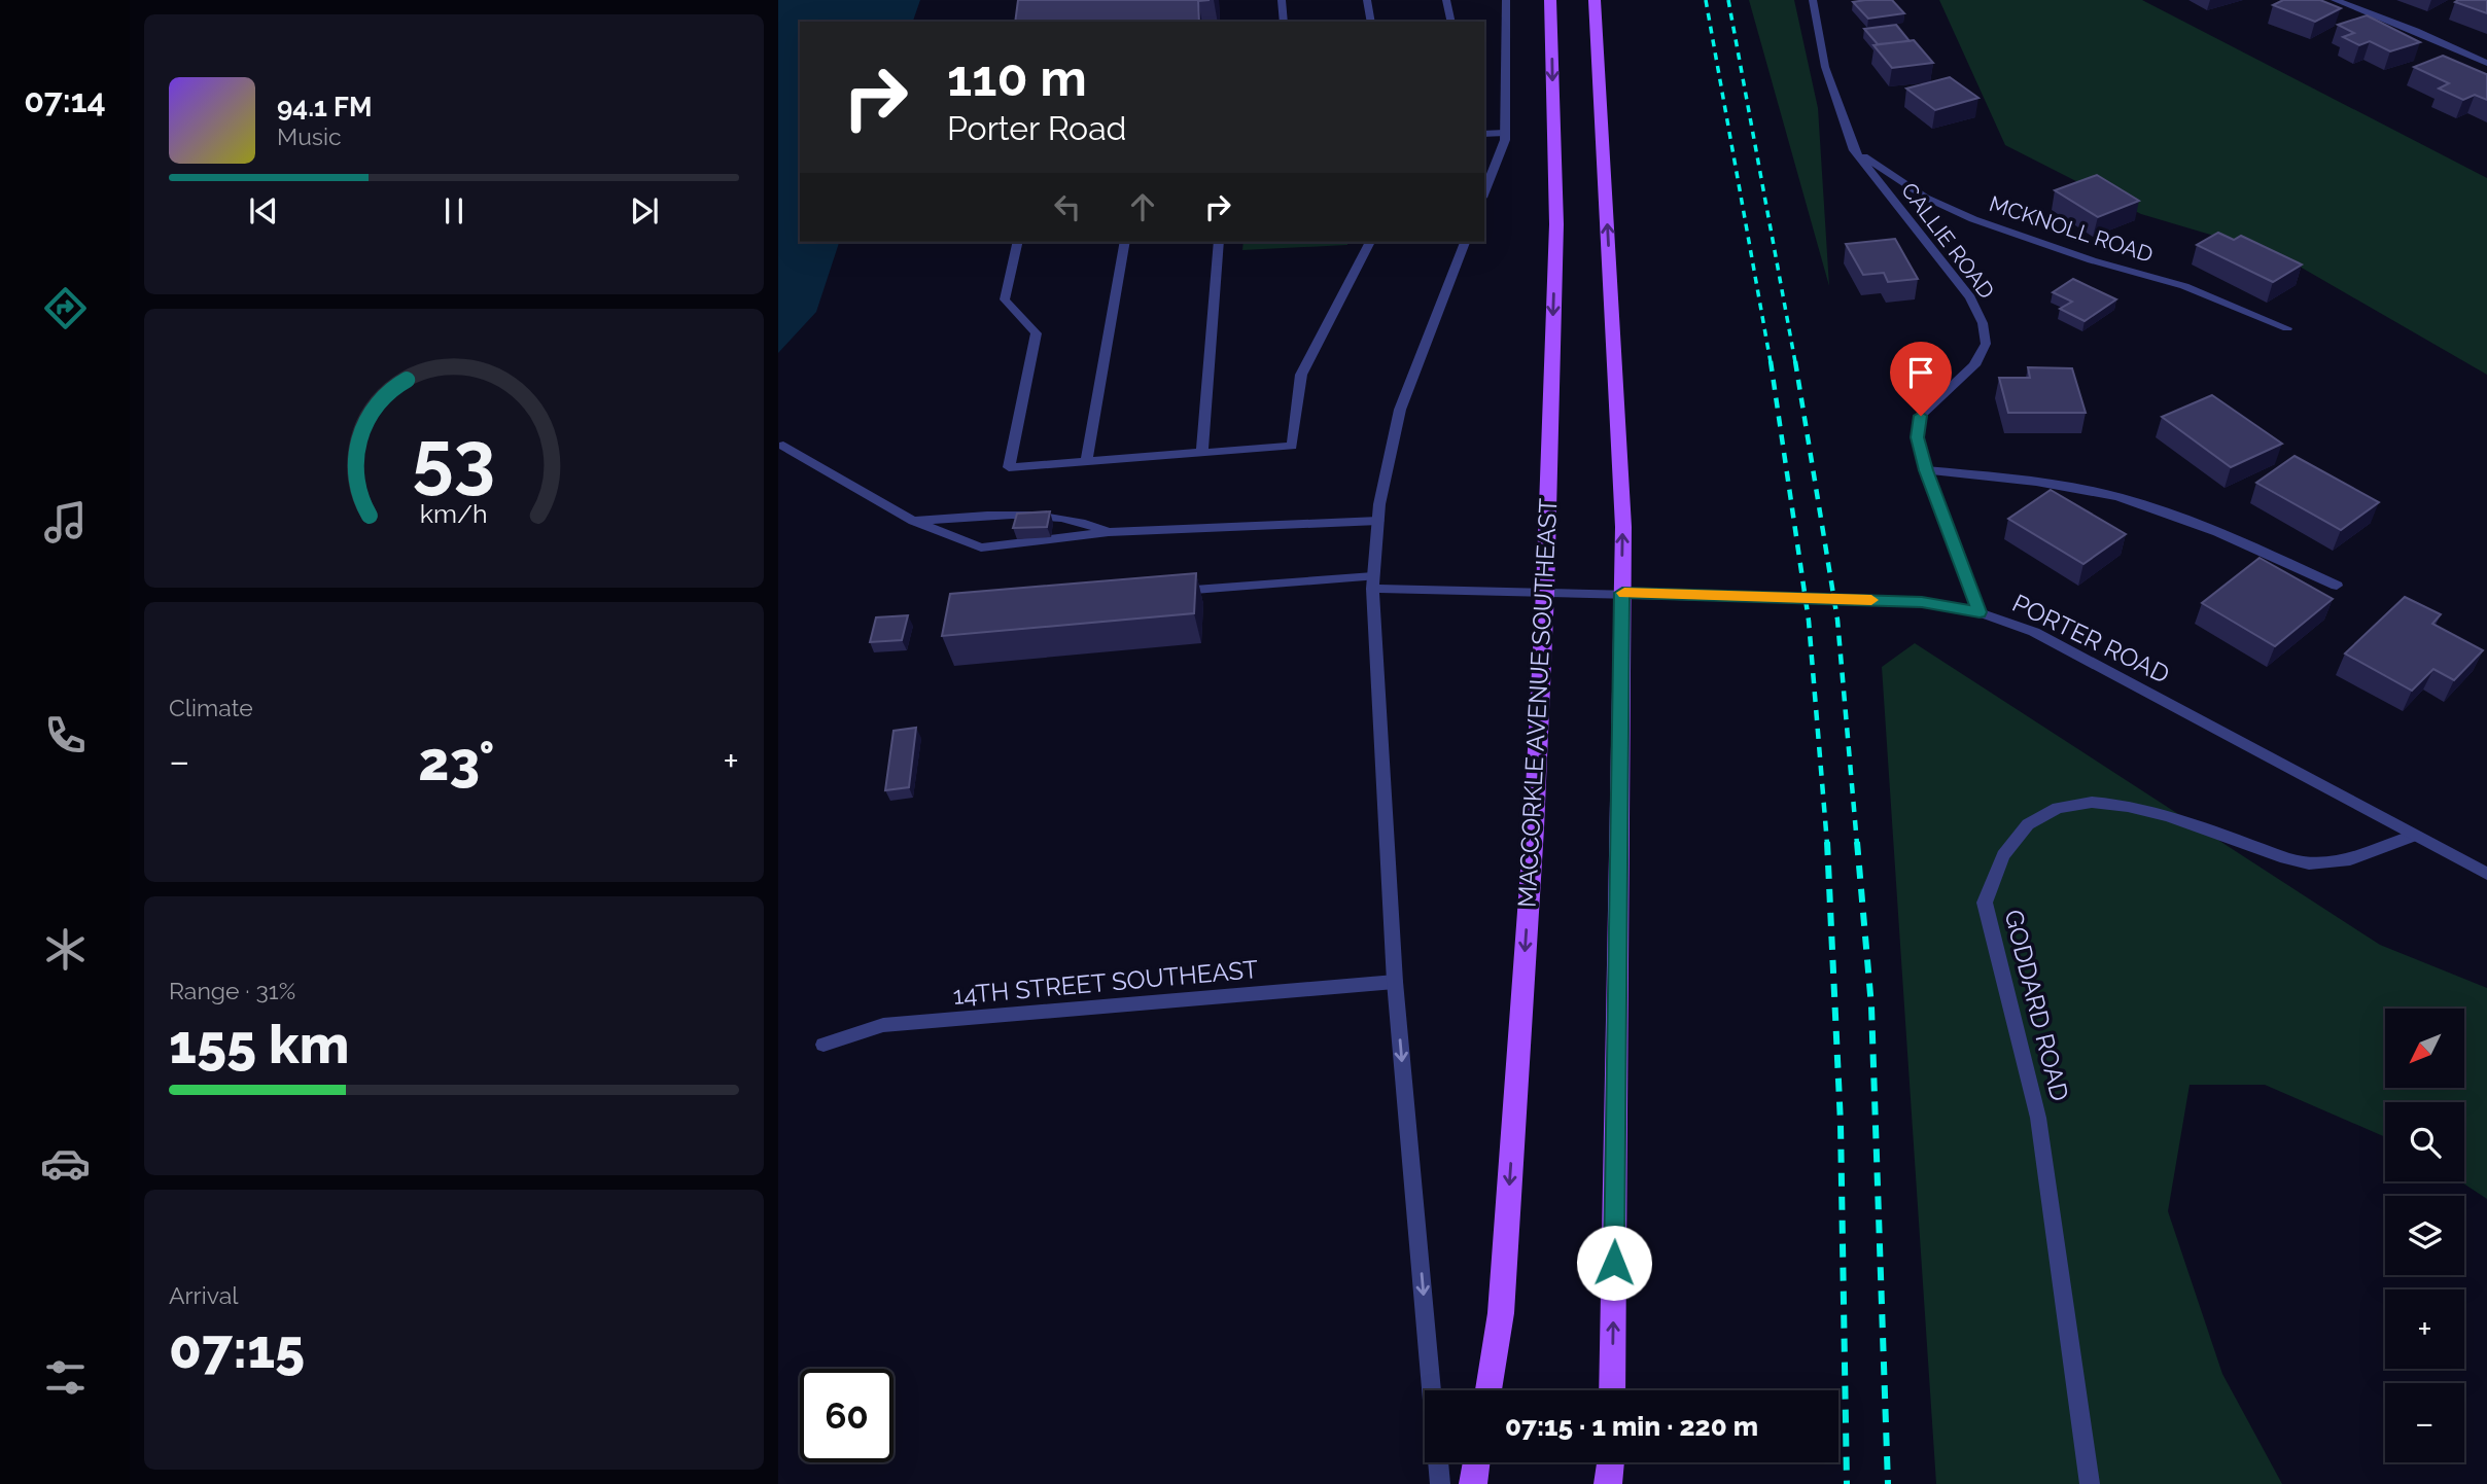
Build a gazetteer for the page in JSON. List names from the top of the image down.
{
  "streets": {
    "main road": ["MACCORKLE AVENUE SOUTHEAST"],
    "street": [
      "MCKNOLL ROAD",
      "CALLIE ROAD",
      "PORTER ROAD",
      "14TH STREET SOUTHEAST",
      "GODDARD ROAD"
    ]
  },
  "crossings": [
    ["MCKNOLL ROAD", "CALLIE ROAD"],
    ["CALLIE ROAD", "PORTER ROAD"],
    ["PORTER ROAD", "MACCORKLE AVENUE SOUTHEAST"],
    ["PORTER ROAD", "GODDARD ROAD"]
  ],
  "north": "bottom left",
  "page": {
    "tabs": "07:14",
    "turn": ["110 m", "Porter Road"],
    "song": ["94.1 FM", "Music"],
    "tile": [
      "Climate",
      ["Range · 31%", "155 km"],
      ["Arrival", "07:15"]
    ],
    "heat": ["−", "23°", "+"],
    "map_buttons": ["+", "−"],
    "limit": "60",
    "trip": "07:15 · 1 min · 220 m",
    "gauge": ["53", "km/h"]
  }
}
